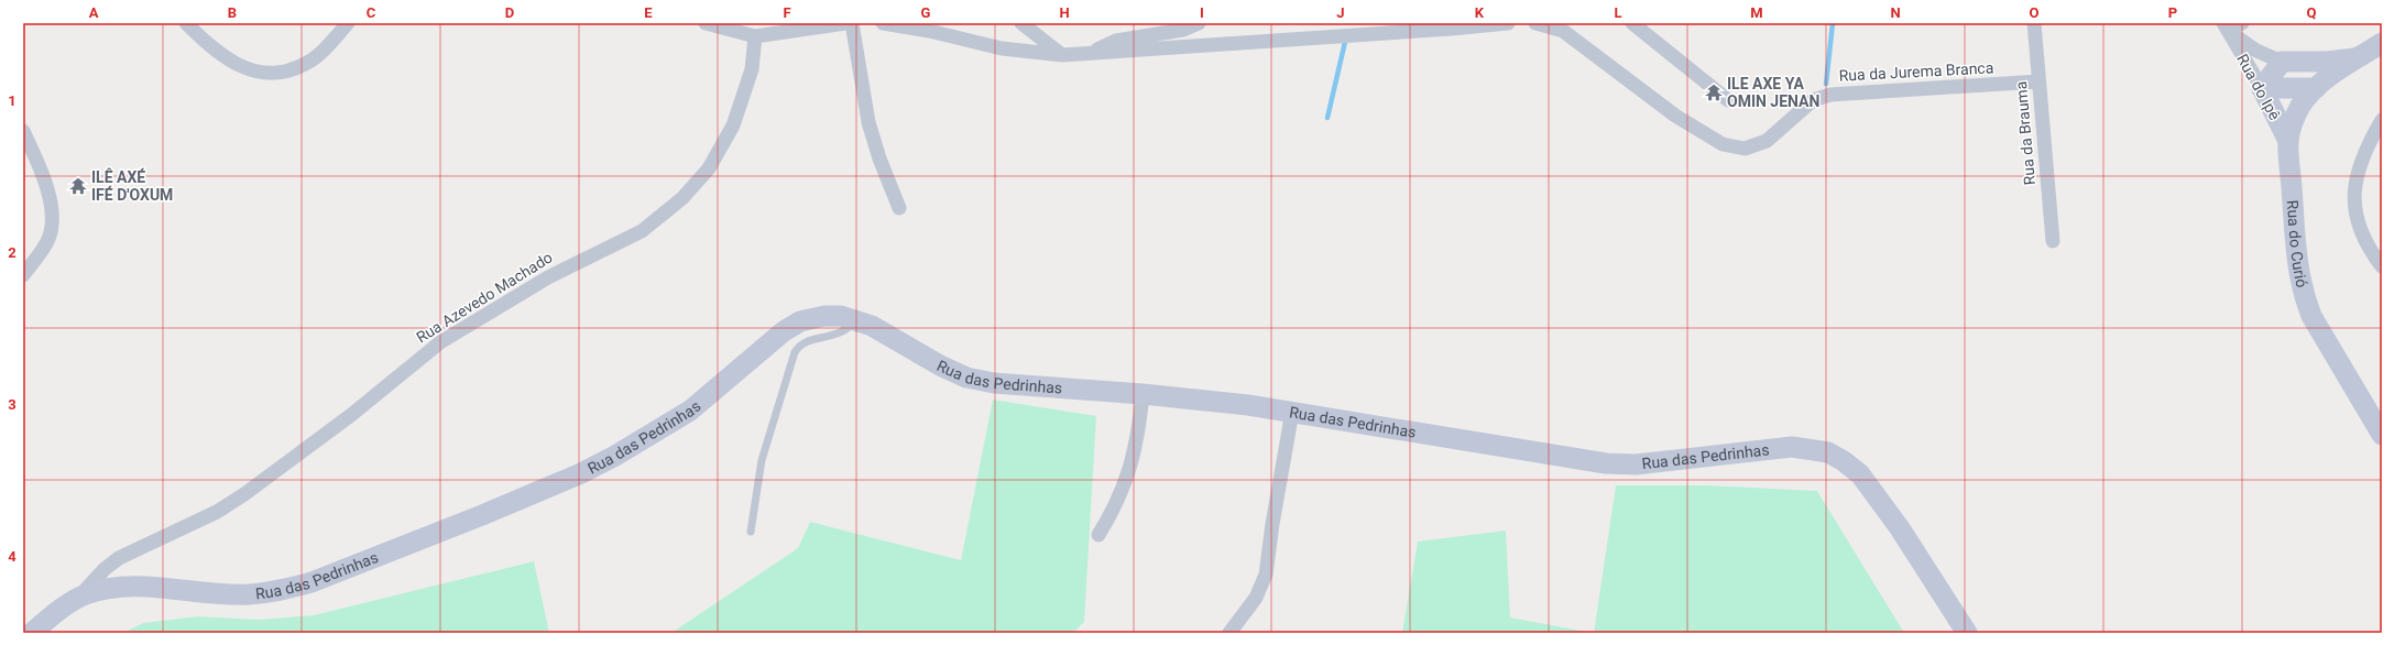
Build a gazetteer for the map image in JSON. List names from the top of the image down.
{
  "streets": {
    "main road": ["Rua do Ipê", "Rua do Curió", "Rua das Pedrinhas"],
    "street": ["Rua da Jurema Branca", "Rua da Brauma", "Rua Azevedo Machado"]
  },
  "crossings": [
    ["Rua da Jurema Branca", "Rua da Brauma"],
    ["Rua do Ipê", "Rua do Curió"],
    ["Rua Azevedo Machado", "Rua das Pedrinhas"]
  ],
  "places": {
    "temple": ["ILE AXE YA OMIN JENAN", "ILÊ AXÉ IFÉ D'OXUM"]
  },
  "grid": {
    "columns": [
      "A",
      "B",
      "C",
      "D",
      "E",
      "F",
      "G",
      "H",
      "I",
      "J",
      "K",
      "L",
      "M",
      "N",
      "O",
      "P",
      "Q"
    ],
    "rows": [
      "1",
      "2",
      "3",
      "4"
    ]
  }
}
